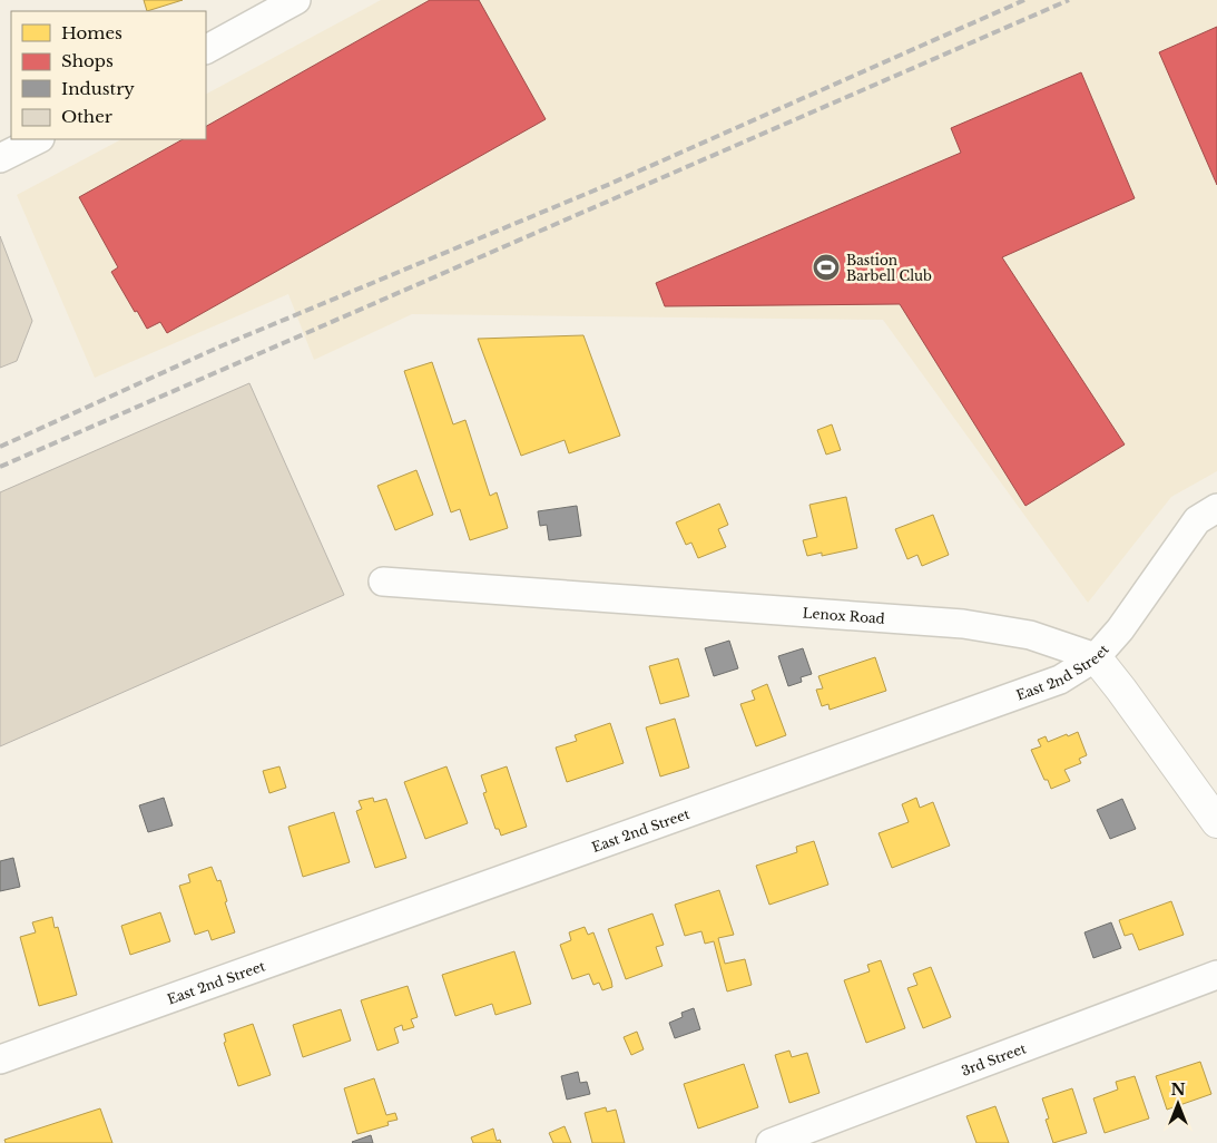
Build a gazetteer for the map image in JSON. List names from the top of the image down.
{
  "streets": {
    "street": ["Lenox Road", "East 2nd Street", "3rd Street"]
  },
  "crossings": [
    ["Lenox Road", "East 2nd Street"]
  ],
  "places": {
    "sports": ["Bastion Barbell Club"]
  },
  "legend": [
    "Homes",
    "Shops",
    "Industry",
    "Other"
  ],
  "north": "top"
}
